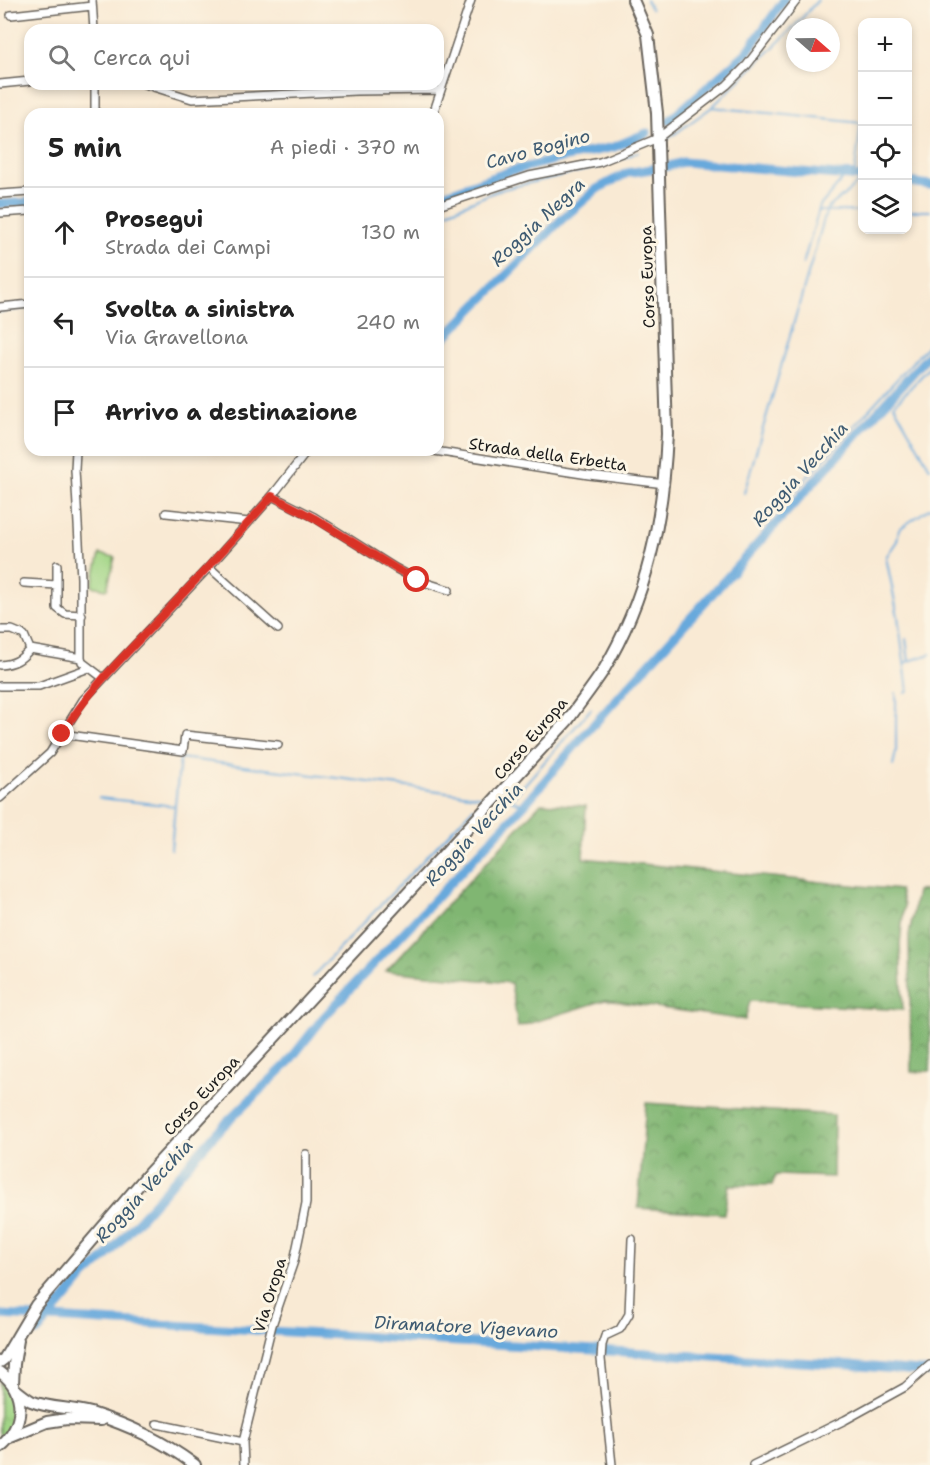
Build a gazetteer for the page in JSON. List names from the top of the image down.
{
  "streets": {
    "main road": ["Corso Europa"],
    "street": ["Strada della Erbetta", "Via Oropa"]
  },
  "crossings": [
    ["Corso Europa", "Strada della Erbetta"]
  ],
  "water": [
    "Cavo Bogino",
    "Roggia Negra",
    "Roggia Vecchia",
    "Diramatore Vigevano"
  ],
  "north": "right",
  "page": {
    "map_buttons": ["+", "−"],
    "search": "Cerca qui",
    "heading": ["5 min", "A piedi · 370 m"],
    "list": [
      ["Prosegui", "Strada dei Campi", "130 m"],
      ["Svolta a sinistra", "Via Gravellona", "240 m"],
      "Arrivo a destinazione"
    ]
  }
}
